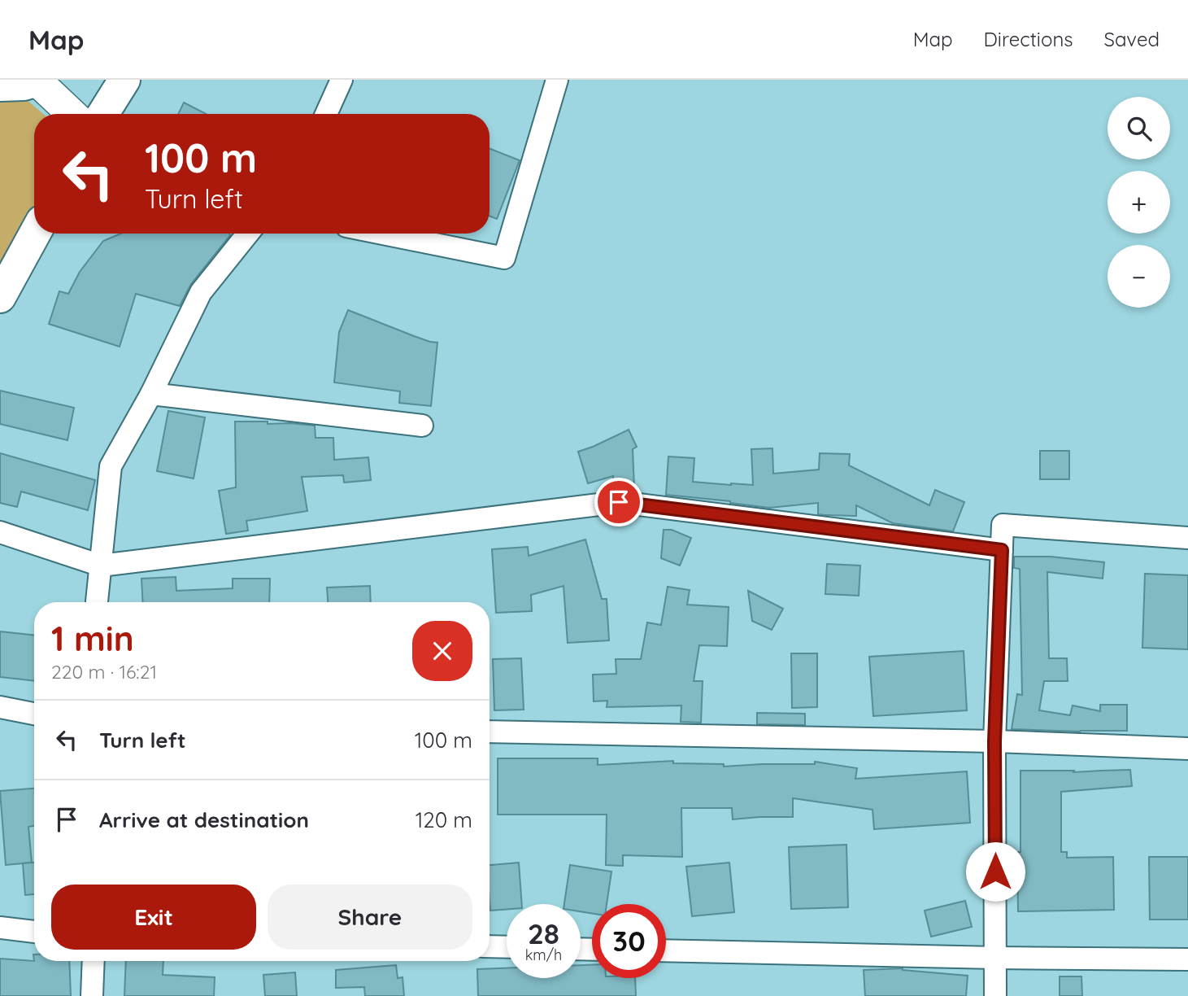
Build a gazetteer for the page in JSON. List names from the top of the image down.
{
  "page": {
    "header": "Map",
    "nav": ["Map", "Directions", "Saved"],
    "map_buttons": ["+", "−"],
    "turn": ["100 m", "Turn left"],
    "heading": ["1 min", "220 m · 16:21"],
    "list": [
      {
        "name": "Turn left",
        "value": "100 m"
      },
      {
        "name": "Arrive at destination",
        "value": "120 m"
      }
    ],
    "buttons": ["Exit", "Share"],
    "speed": "28 km/h",
    "limit": "30"
  }
}
